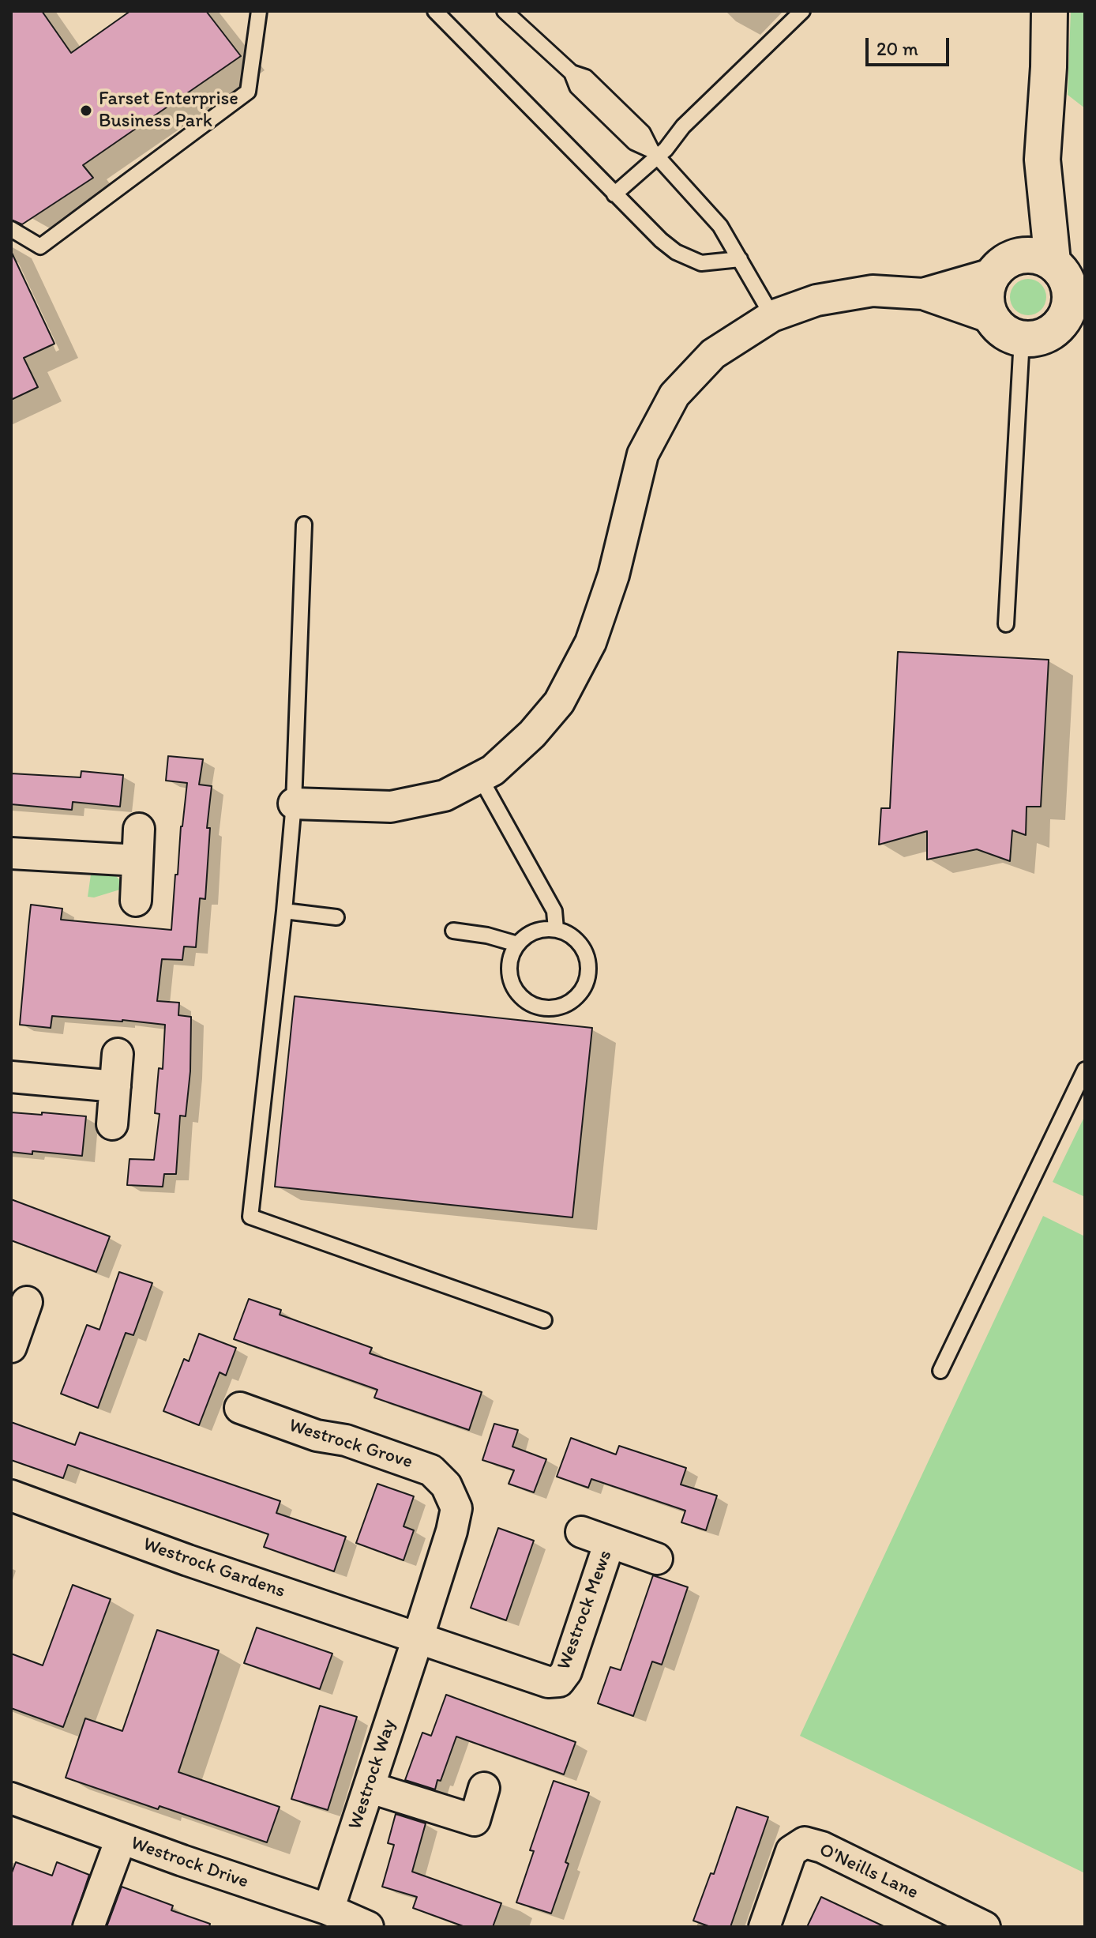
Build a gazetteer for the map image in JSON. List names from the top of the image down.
{
  "streets": {
    "street": [
      "Westrock Grove",
      "Westrock Gardens",
      "Westrock Mews",
      "Westrock Way",
      "Westrock Drive",
      "O'Neills Lane"
    ]
  },
  "crossings": [
    ["Westrock Grove", "Westrock Gardens"],
    ["Westrock Grove", "Westrock Mews"],
    ["Westrock Grove", "Westrock Way"],
    ["Westrock Gardens", "Westrock Mews"],
    ["Westrock Gardens", "Westrock Way"],
    ["Westrock Mews", "Westrock Way"],
    ["Westrock Way", "Westrock Drive"]
  ],
  "places": ["Farset Enterprise Business Park"],
  "scale_bar": "20 m"
}
